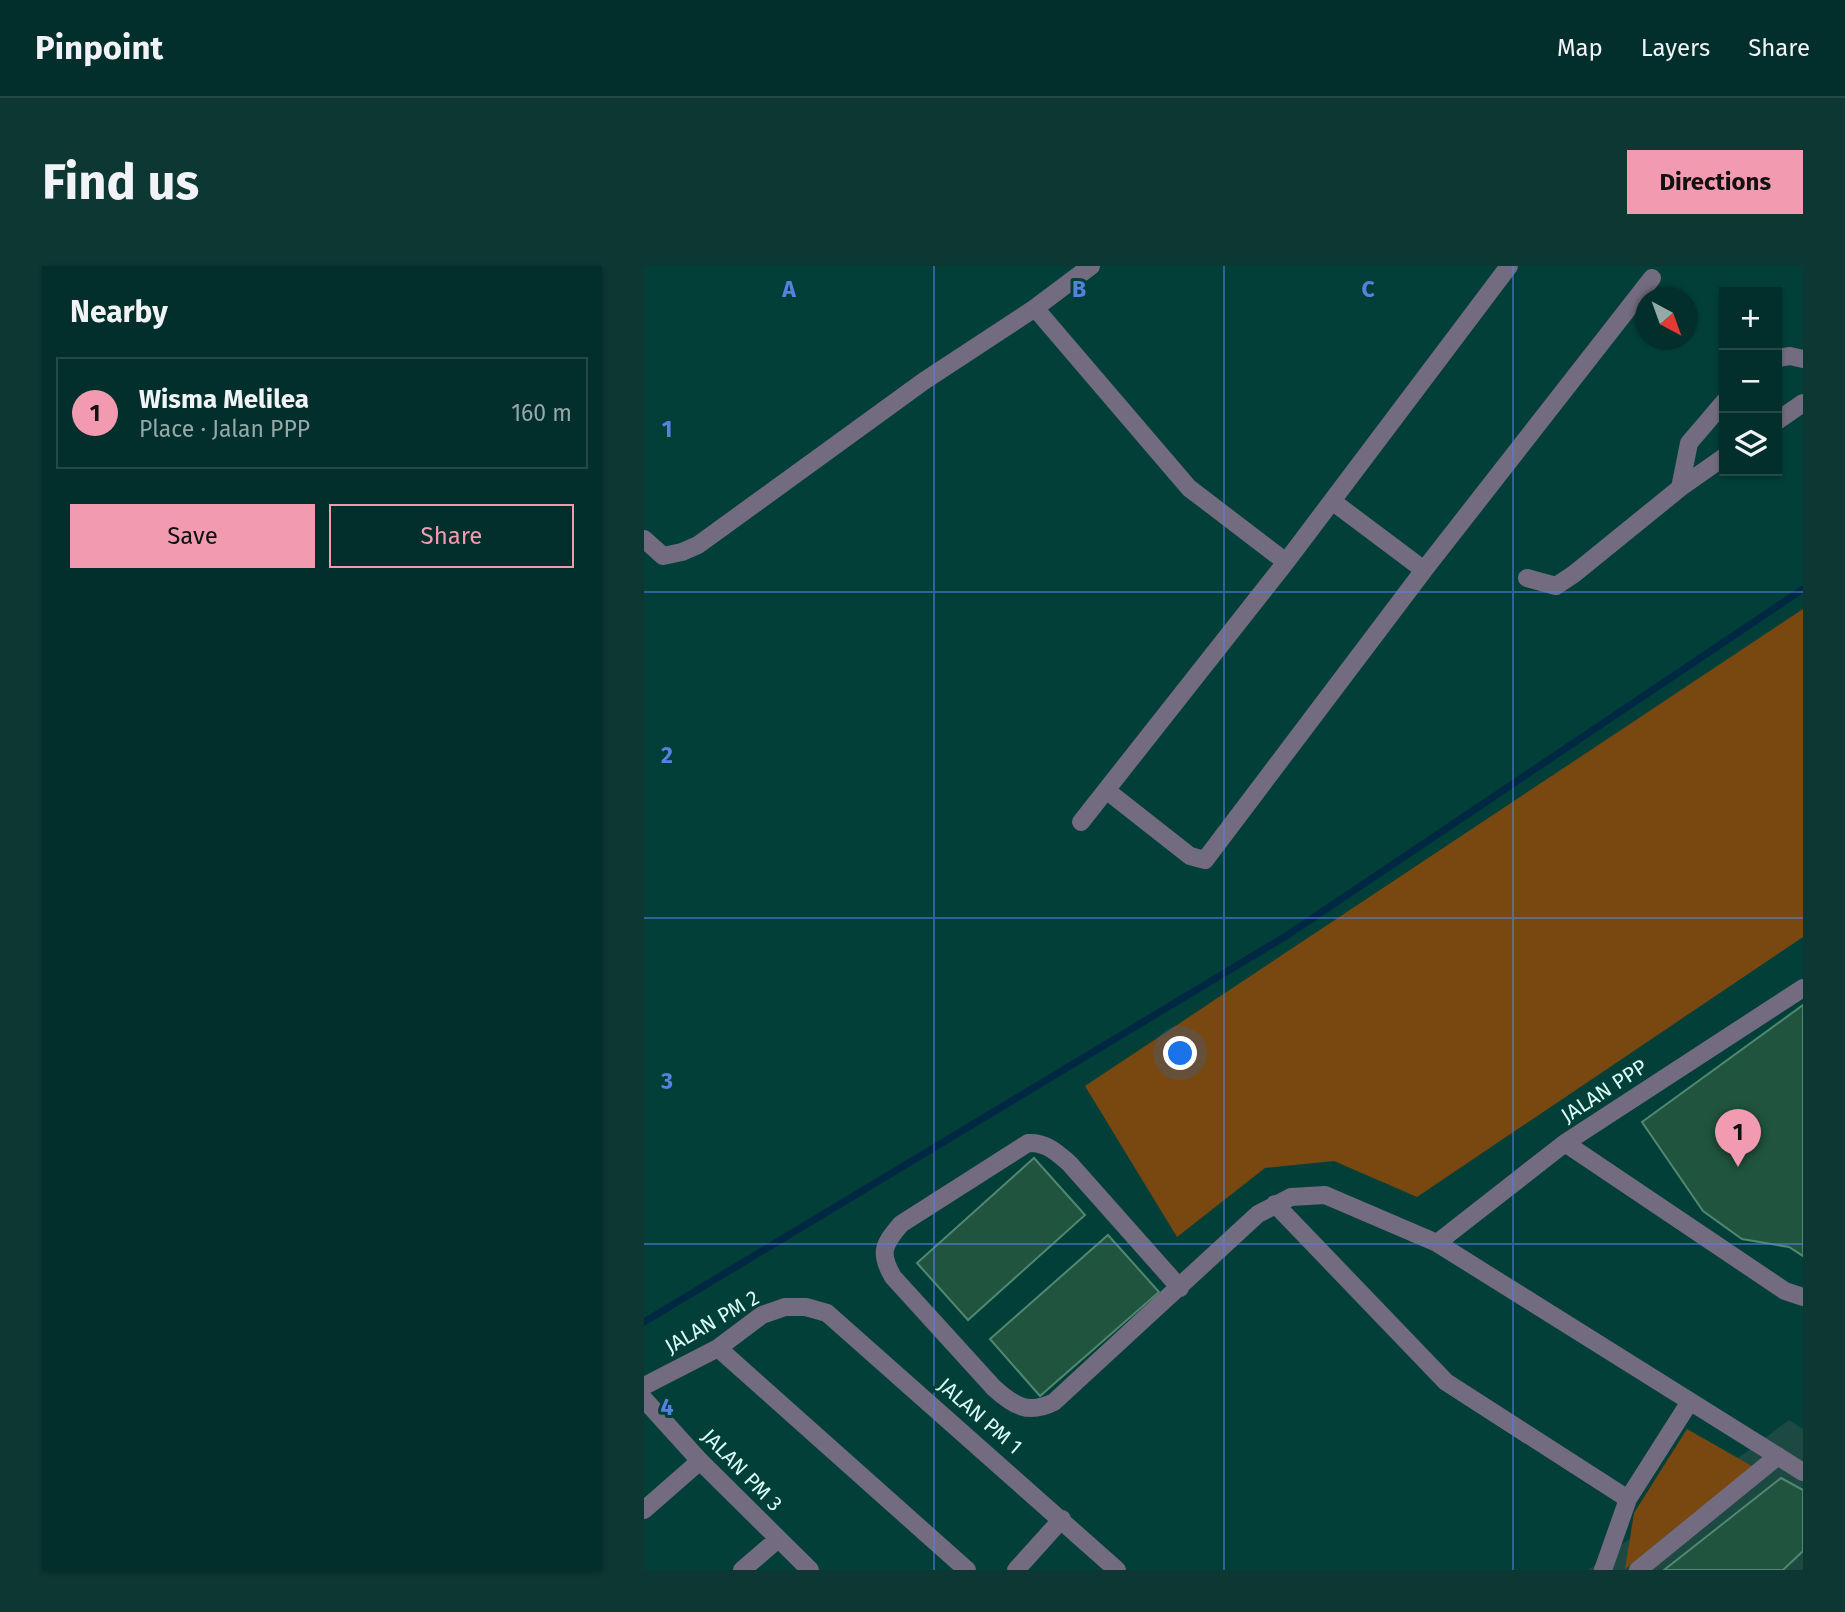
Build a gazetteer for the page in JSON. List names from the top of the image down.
{
  "streets": {
    "street": [
      "JALAN PPP",
      "JALAN PM 2",
      "JALAN PM 1",
      "JALAN PM 3"
    ]
  },
  "crossings": [
    ["JALAN PM 2", "JALAN PM 1"]
  ],
  "north": "bottom right",
  "page": {
    "header": "Pinpoint",
    "nav": ["Map", "Layers", "Share"],
    "buttons": [
      "Directions",
      ["Save", "Share"]
    ],
    "title": "Find us",
    "heading": "Nearby",
    "map_buttons": ["+", "−"],
    "list": [
      {
        "mark": "1",
        "name": "Wisma Melilea",
        "note": "Place · Jalan PPP",
        "value": "160 m"
      }
    ],
    "pins": "1"
  },
  "grid": {
    "columns": ["A", "B", "C"],
    "rows": [
      "1",
      "2",
      "3",
      "4"
    ]
  }
}
